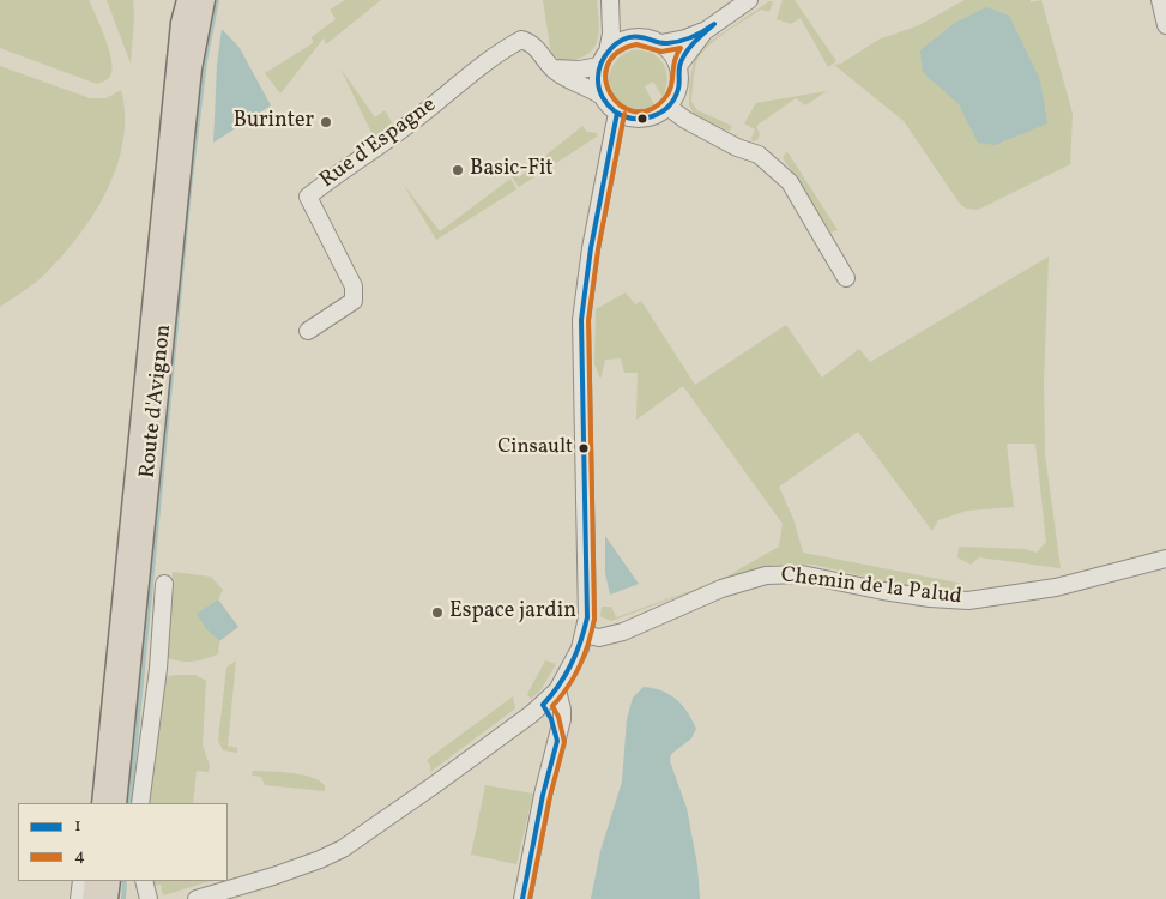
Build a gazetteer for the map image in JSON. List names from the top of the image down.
{
  "streets": {
    "main road": ["Route d'Avignon"],
    "street": ["Rue d'Espagne", "Chemin de la Palud"]
  },
  "places": [
    "Burinter",
    "Basic-Fit",
    "Cinsault",
    "Espace jardin"
  ],
  "lines": ["transit line 1", "transit line 4"],
  "legend": ["1", "4"]
}
